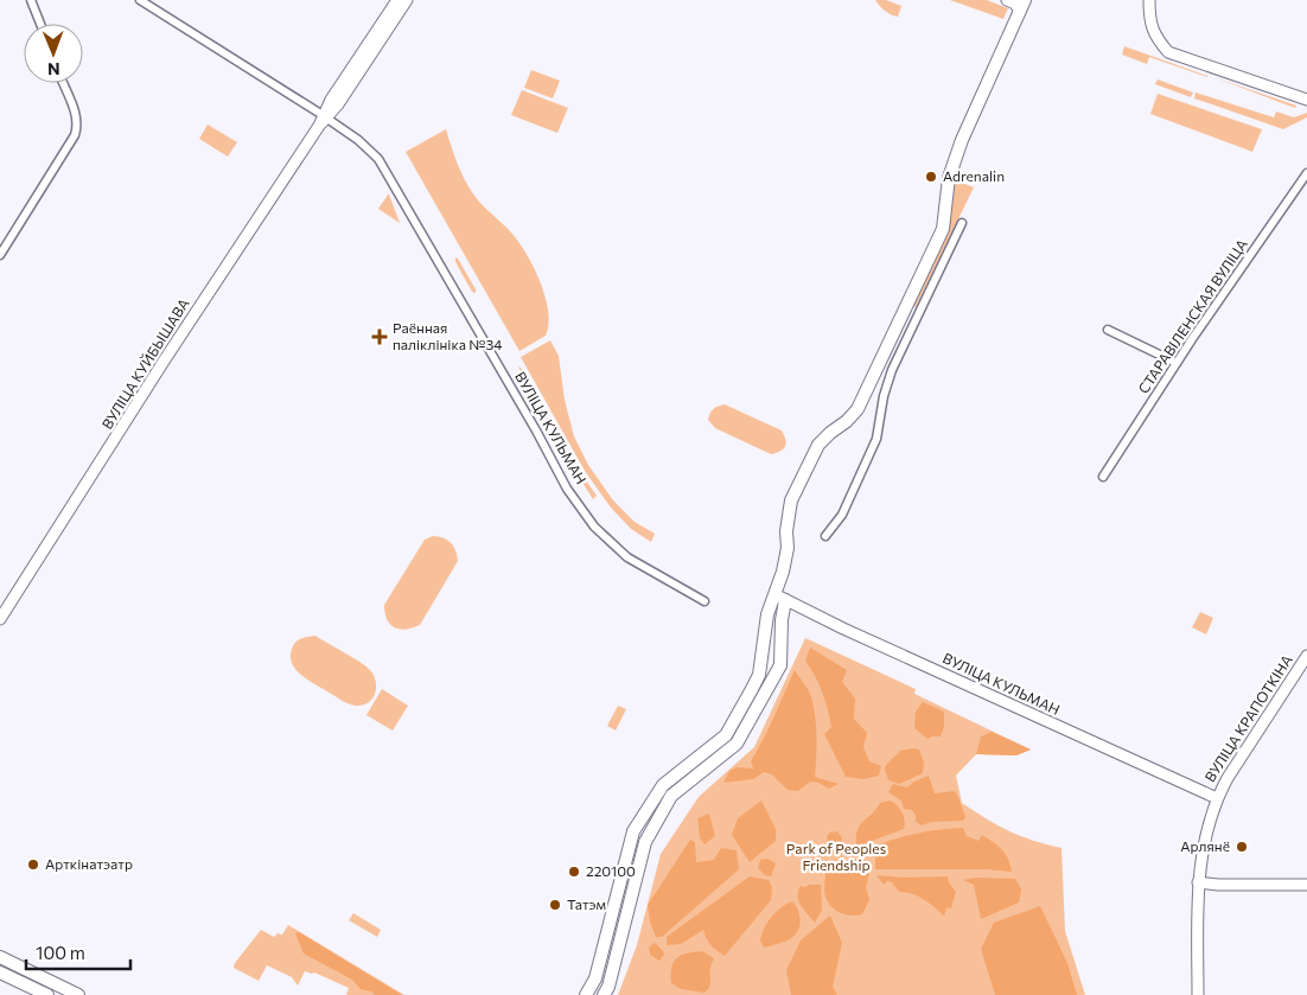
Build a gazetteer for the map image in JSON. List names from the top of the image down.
{
  "streets": {
    "main road": ["ВУЛІЦА КУЙБЫШАВА", "ВУЛІЦА КУЛЬМАН", "ВУЛІЦА КРАПОТКІНА"],
    "street": ["СТАРАВІЛЕНСКАЯ ВУЛІЦА"]
  },
  "crossings": [
    ["ВУЛІЦА КУЙБЫШАВА", "ВУЛІЦА КУЛЬМАН"],
    ["ВУЛІЦА КУЛЬМАН", "ВУЛІЦА КРАПОТКІНА"]
  ],
  "parks": ["Park of Peoples Friendship"],
  "places": {
    "other": [
      "Adrenalin",
      "Арлянё",
      "Арткінатэатр",
      "220100",
      "Татэм"
    ],
    "health": ["Раённая паліклініка №34"]
  },
  "scale_bar": "100 m",
  "north": "bottom"
}
